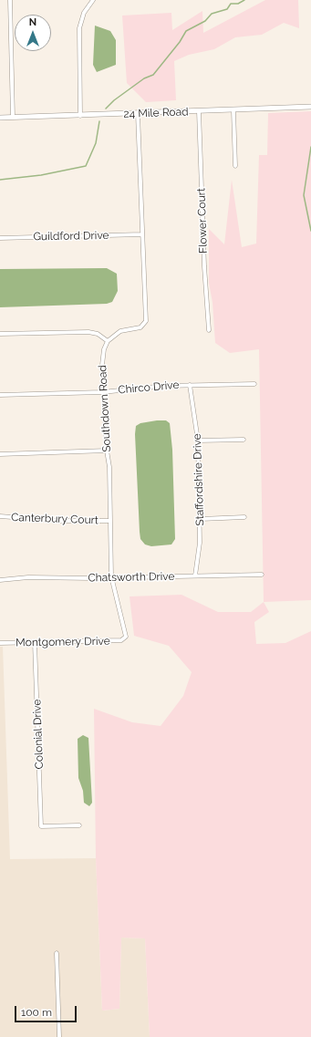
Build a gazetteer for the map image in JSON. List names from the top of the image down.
{
  "streets": {
    "street": [
      "24 Mile Road",
      "Flower Court",
      "Guildford Drive",
      "Chirco Drive",
      "Southdown Road",
      "Staffordshire Drive",
      "Canterbury Court",
      "Chatsworth Drive",
      "Montgomery Drive",
      "Colonial Drive"
    ]
  },
  "crossings": [
    ["24 Mile Road", "Flower Court"],
    ["Chirco Drive", "Southdown Road"],
    ["Chirco Drive", "Staffordshire Drive"],
    ["Southdown Road", "Canterbury Court"],
    ["Southdown Road", "Chatsworth Drive"],
    ["Southdown Road", "Montgomery Drive"],
    ["Staffordshire Drive", "Chatsworth Drive"],
    ["Montgomery Drive", "Colonial Drive"]
  ],
  "scale_bar": "100 m",
  "north": "top"
}
